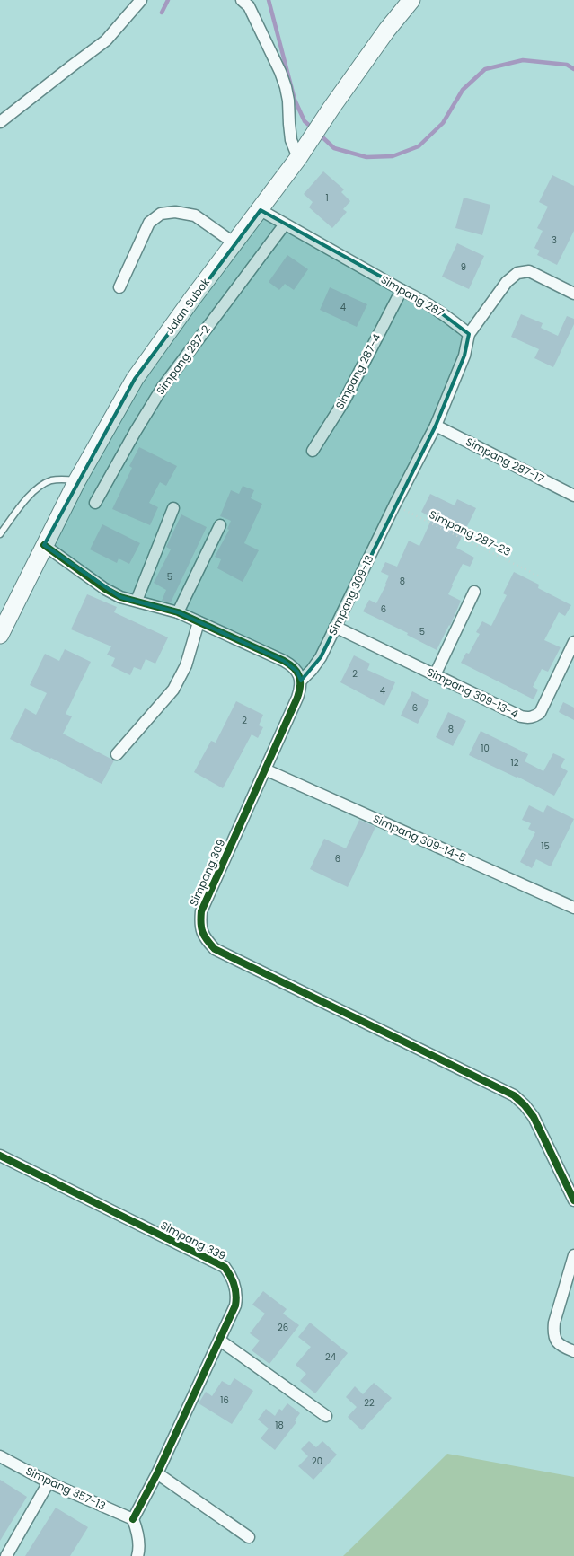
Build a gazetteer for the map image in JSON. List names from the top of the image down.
{
  "streets": {
    "main road": ["Jalan Subok"],
    "street": [
      "Simpang 287",
      "Simpang 287-2",
      "Simpang 287-4",
      "Simpang 287-17",
      "Simpang 309-13",
      "Simpang 309-13-4",
      "Simpang 309-14-5",
      "Simpang 309",
      "Simpang 339",
      "Simpang 357-13"
    ],
    "path": ["Simpang 287-23"]
  },
  "crossings": [
    ["Simpang 287", "Jalan Subok"],
    ["Simpang 287", "Simpang 287-2"],
    ["Simpang 287", "Simpang 287-4"],
    ["Simpang 287-23", "Simpang 309-13"],
    ["Simpang 309-13", "Simpang 309-13-4"],
    ["Simpang 309-13", "Simpang 309"],
    ["Simpang 309-14-5", "Simpang 309"],
    ["Simpang 339", "Simpang 357-13"]
  ],
  "house_numbers": [
    "1",
    "3",
    "9",
    "4",
    "5",
    "8",
    "6",
    "5",
    "2",
    "4",
    "6",
    "2",
    "8",
    "10",
    "12",
    "15",
    "6",
    "26",
    "24",
    "16",
    "22",
    "18",
    "20"
  ]
}
